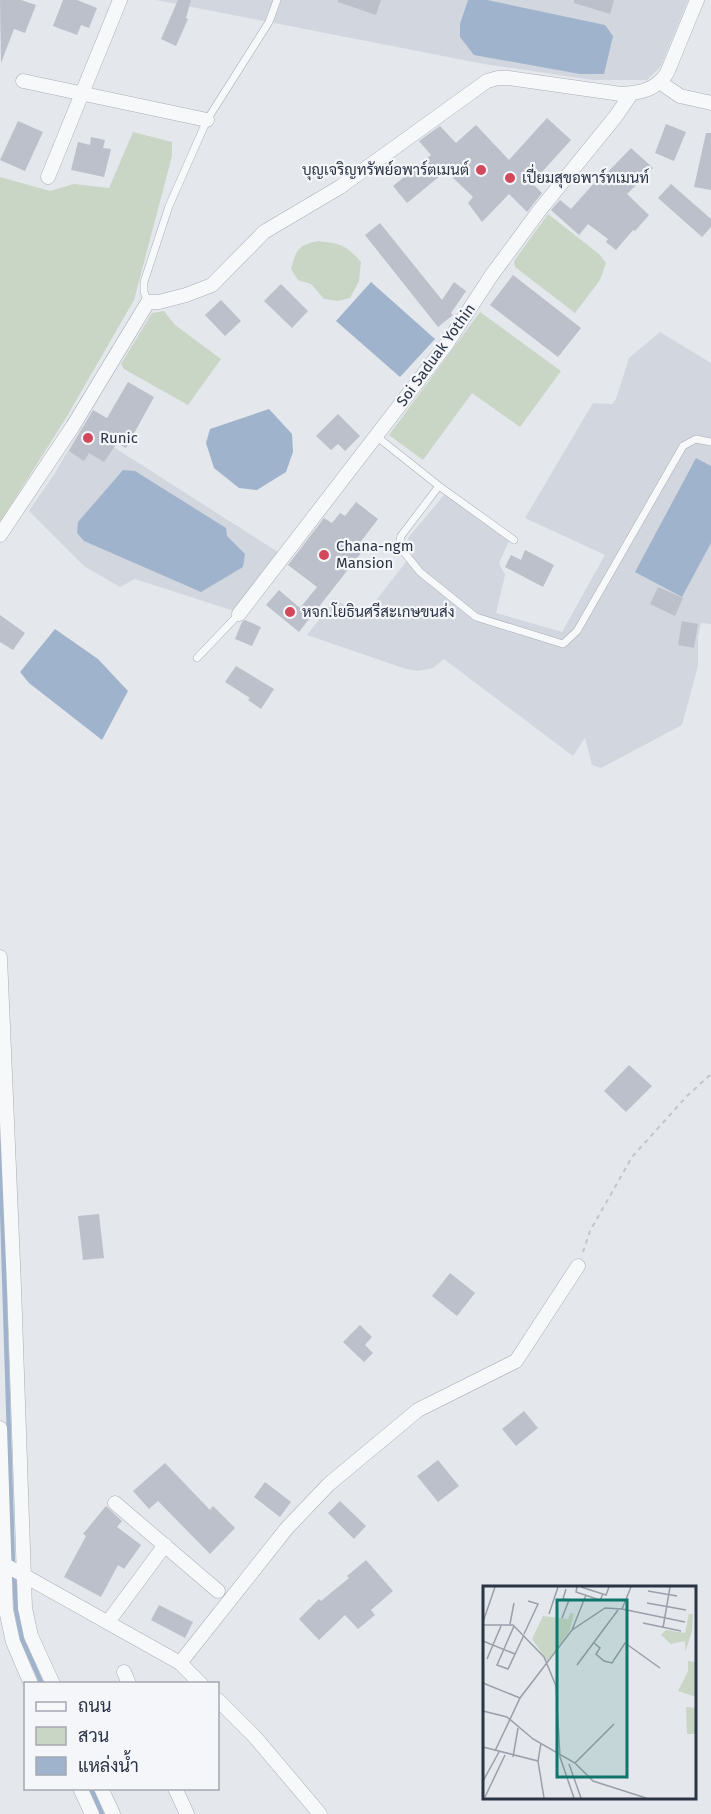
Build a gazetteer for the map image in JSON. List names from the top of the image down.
{
  "streets": {
    "street": ["Soi Saduak Yothin"]
  },
  "places": [
    "บุญเจริญทรัพย์อพาร์ตเมนต์",
    "เปี่ยมสุขอพาร์ทเมนท์",
    "Runic",
    "Chana-ngm Mansion",
    "หจก.โยธินศรีสะเกษขนส่ง"
  ],
  "legend": ["ถนน", "สวน", "แหล่งน้ำ"]
}
